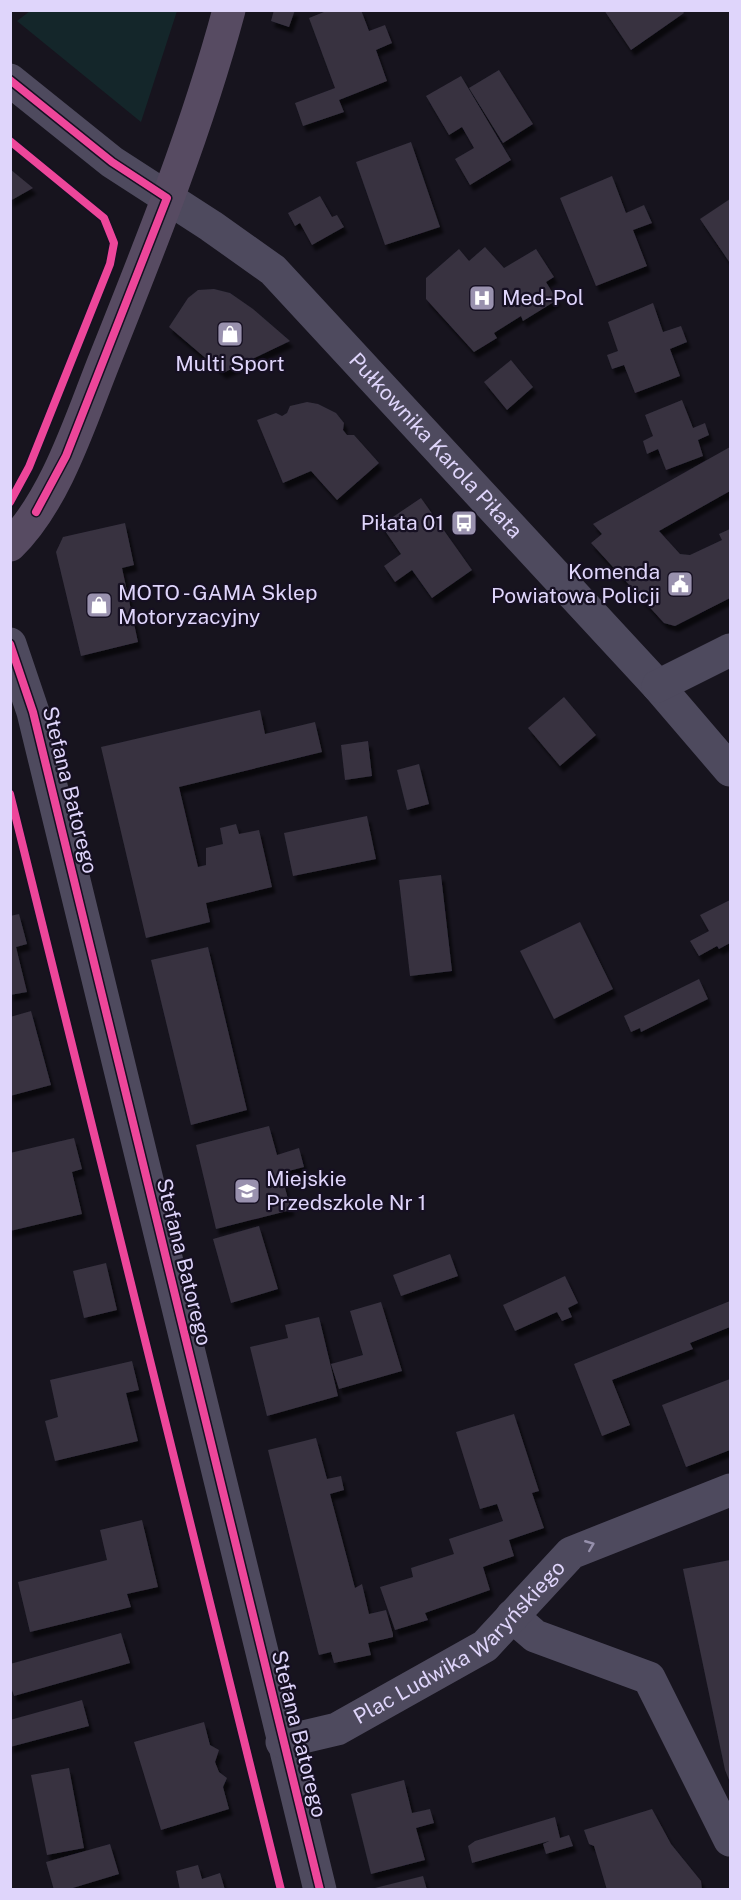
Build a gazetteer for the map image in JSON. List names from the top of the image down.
{
  "streets": {
    "street": ["Pułkownika Karola Piłata", "Stefana Batorego", "Plac Ludwika Waryńskiego"]
  },
  "crossings": [
    ["Stefana Batorego", "Plac Ludwika Waryńskiego"]
  ],
  "one_way": ["Plac Ludwika Waryńskiego"],
  "places": {
    "hospital": ["Med-Pol"],
    "shop": ["Multi Sport", "MOTO - GAMA Sklep Motoryzacyjny"],
    "bus stop": ["Piłata 01"],
    "public building": ["Komenda Powiatowa Policji"],
    "school or university": ["Miejskie Przedszkole Nr 1"]
  }
}
